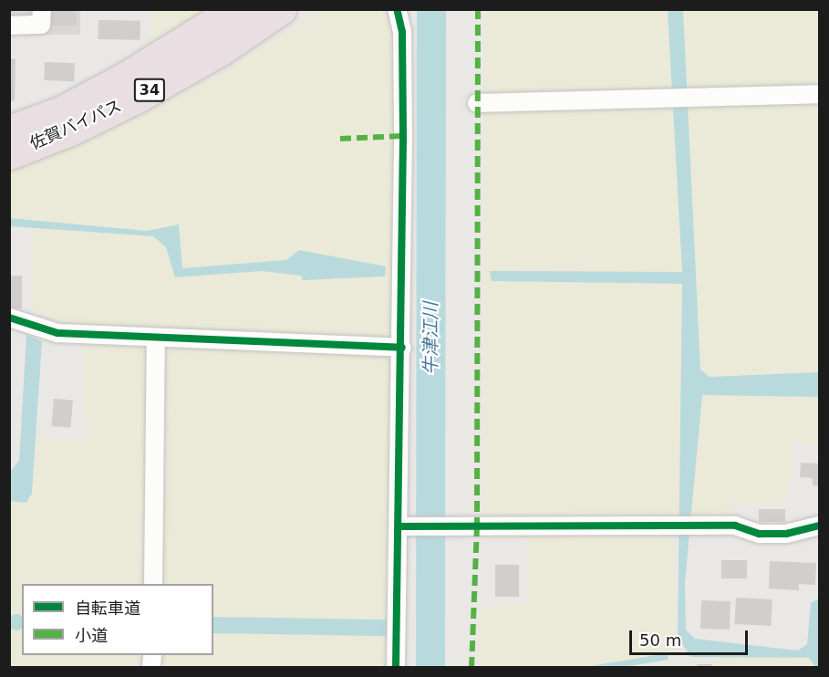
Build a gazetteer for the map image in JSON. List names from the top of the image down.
{
  "streets": {
    "highway": ["34", "佐賀バイパス"]
  },
  "water": ["牛津江川"],
  "legend": ["自転車道", "小道"],
  "scale_bar": "50 m"
}
